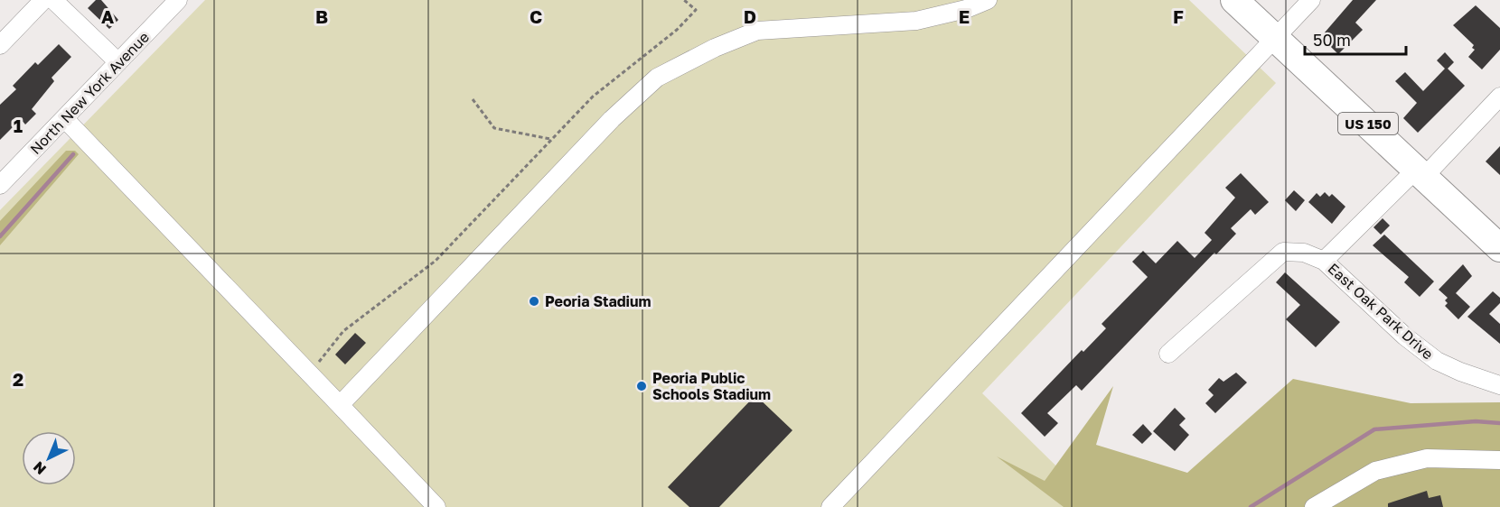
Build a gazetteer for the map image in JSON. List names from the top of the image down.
{
  "streets": {
    "highway": ["US 150"],
    "street": ["North New York Avenue", "East Oak Park Drive"]
  },
  "places": ["Peoria Stadium", "Peoria Public Schools Stadium"],
  "scale_bar": "50 m",
  "north": "bottom left",
  "grid": {
    "columns": [
      "A",
      "B",
      "C",
      "D",
      "E",
      "F"
    ],
    "rows": ["1", "2"]
  }
}
